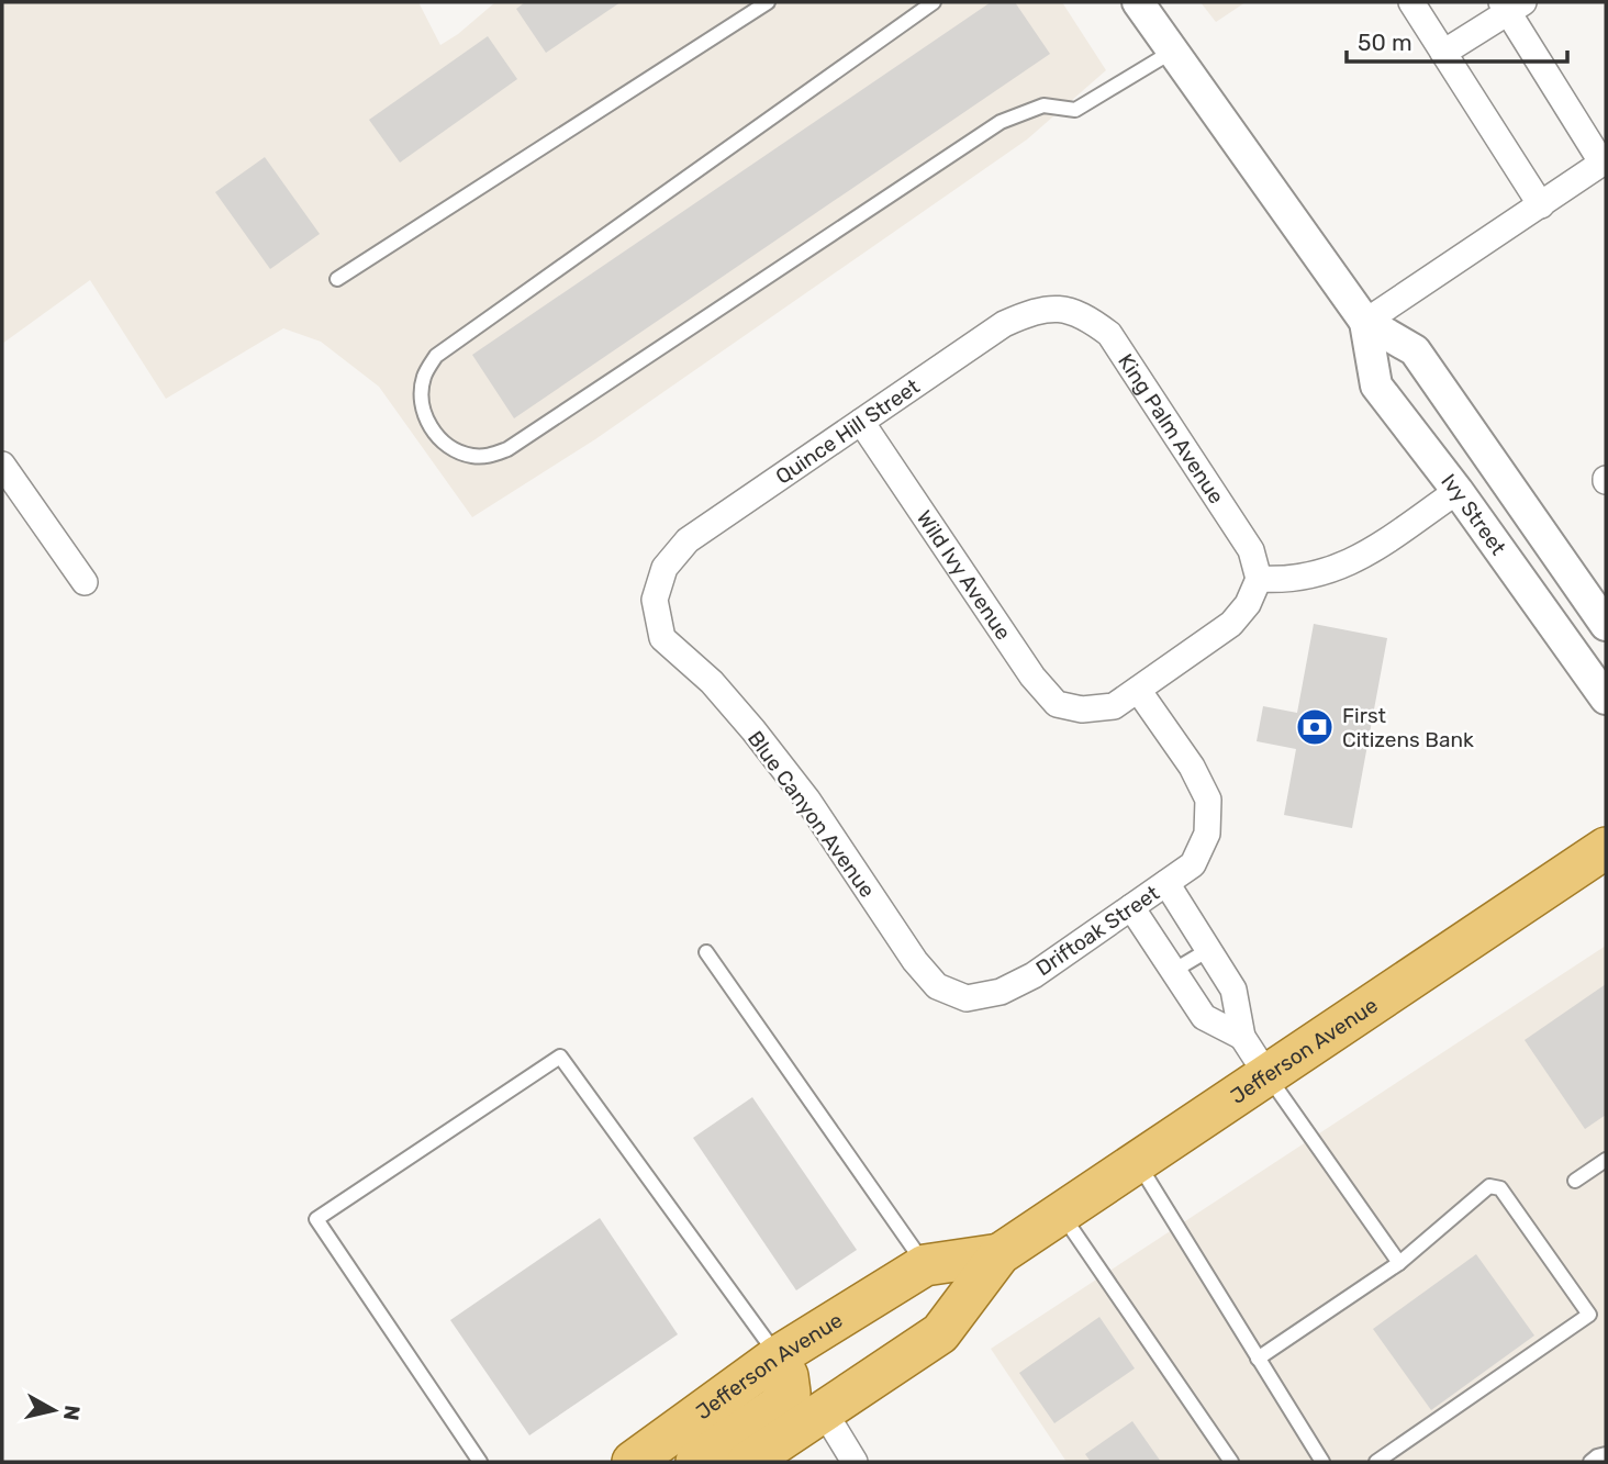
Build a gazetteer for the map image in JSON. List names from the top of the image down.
{
  "streets": {
    "main road": ["Jefferson Avenue"],
    "street": [
      "King Palm Avenue",
      "Quince Hill Street",
      "Ivy Street",
      "Wild Ivy Avenue",
      "Blue Canyon Avenue",
      "Driftoak Street"
    ]
  },
  "crossings": [
    ["King Palm Avenue", "Quince Hill Street"],
    ["Quince Hill Street", "Wild Ivy Avenue"],
    ["Quince Hill Street", "Blue Canyon Avenue"],
    ["Wild Ivy Avenue", "Driftoak Street"],
    ["Blue Canyon Avenue", "Driftoak Street"]
  ],
  "places": {
    "bank": ["First Citizens Bank"]
  },
  "scale_bar": "50 m",
  "north": "right"
}
